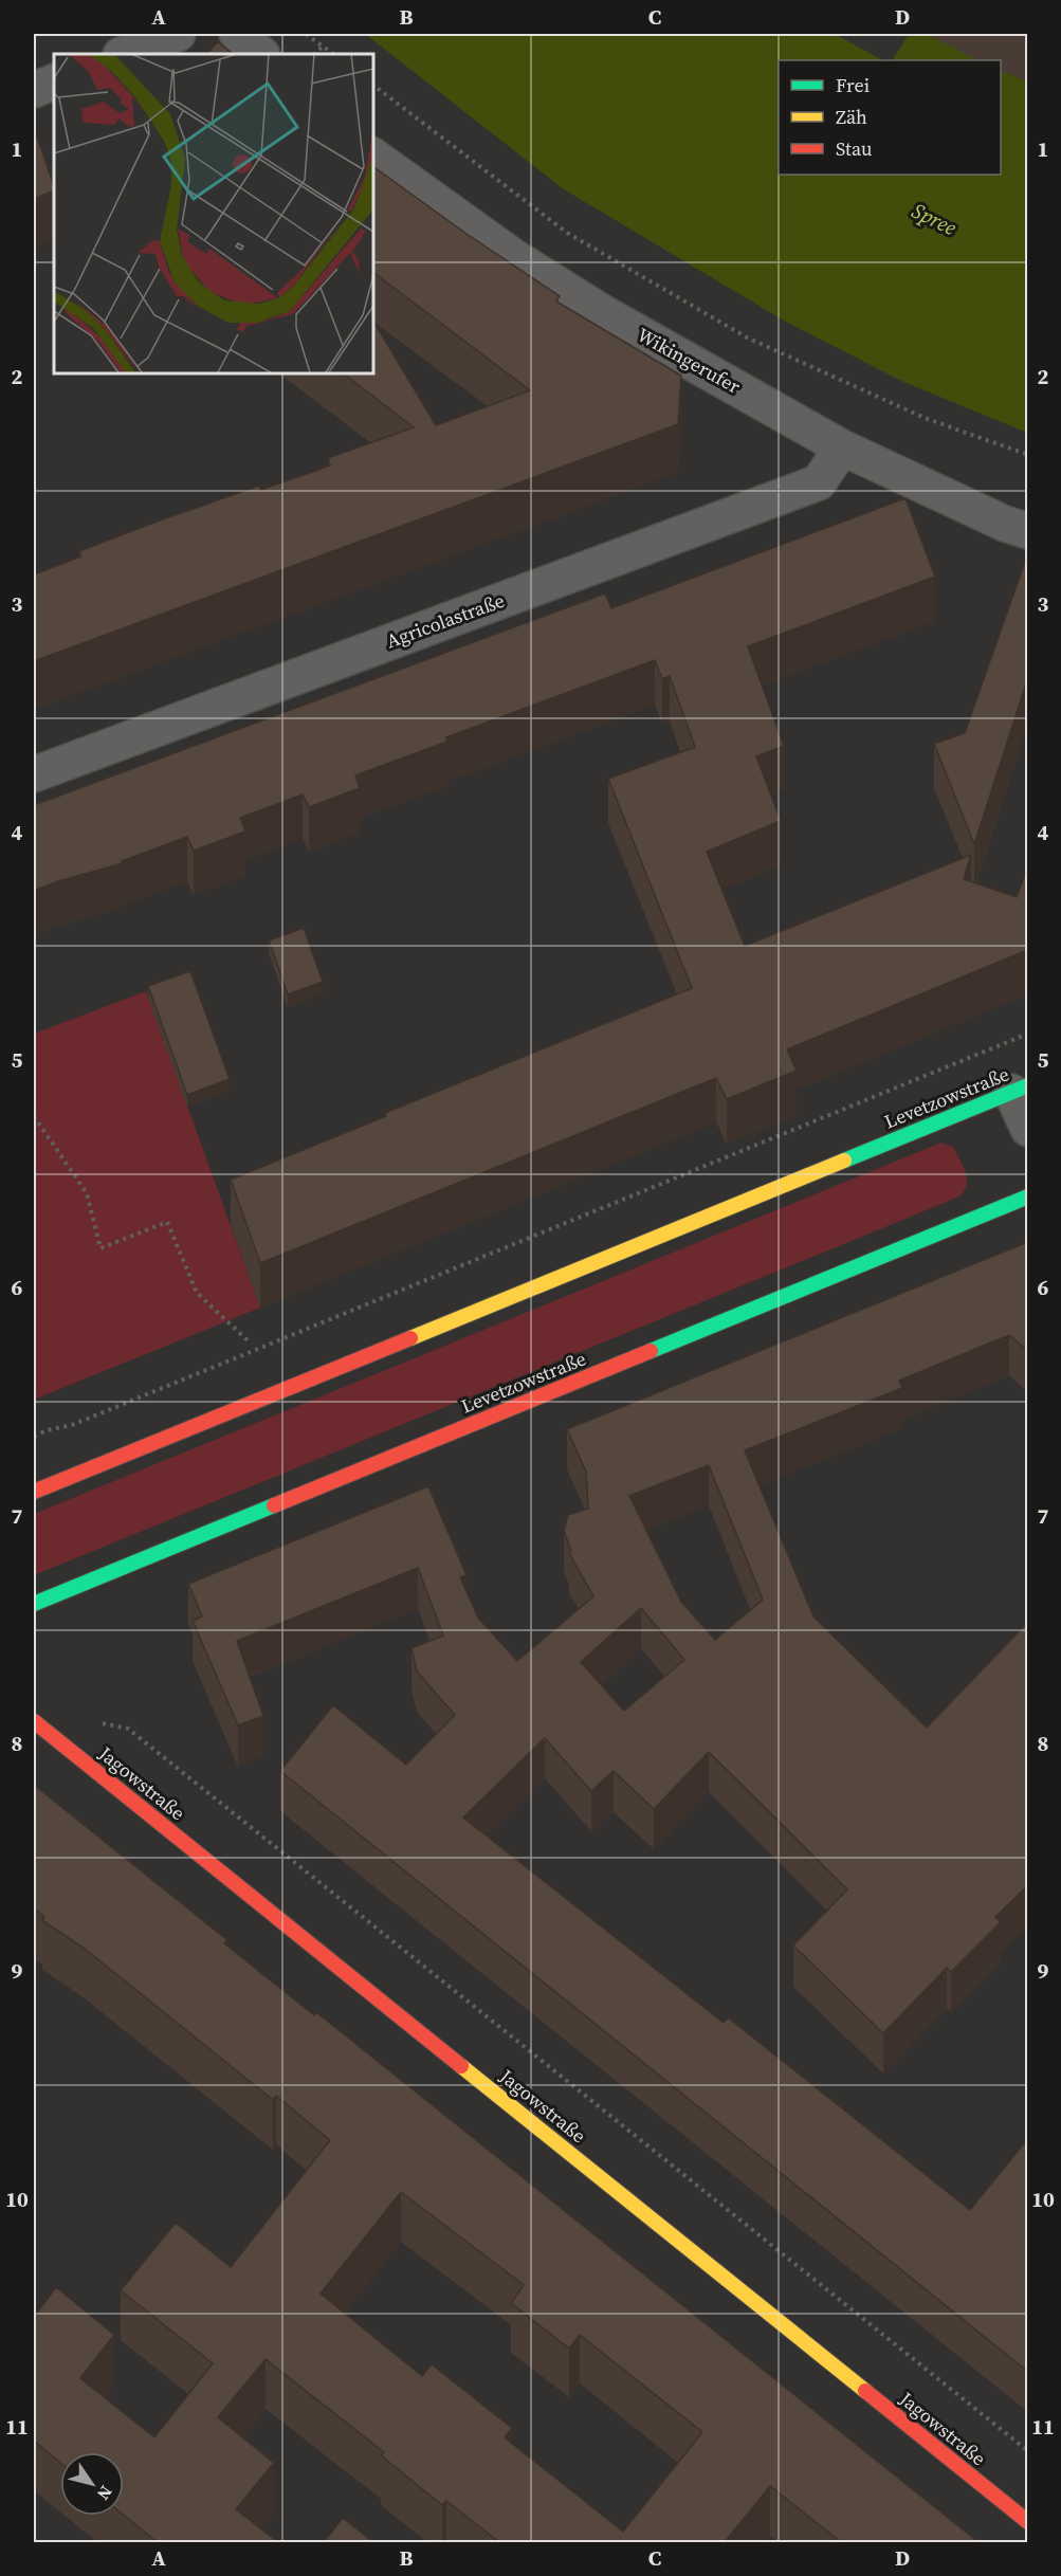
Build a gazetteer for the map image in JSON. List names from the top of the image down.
{
  "streets": {
    "main road": ["Levetzowstraße", "Jagowstraße"],
    "street": ["Wikingerufer", "Agricolastraße"]
  },
  "crossings": [
    ["Wikingerufer", "Agricolastraße"]
  ],
  "water": ["Spree"],
  "legend": ["Frei", "Zäh", "Stau"],
  "north": "bottom right",
  "grid": {
    "columns": [
      "A",
      "B",
      "C",
      "D"
    ],
    "rows": [
      "1",
      "2",
      "3",
      "4",
      "5",
      "6",
      "7",
      "8",
      "9",
      "10",
      "11"
    ]
  }
}
